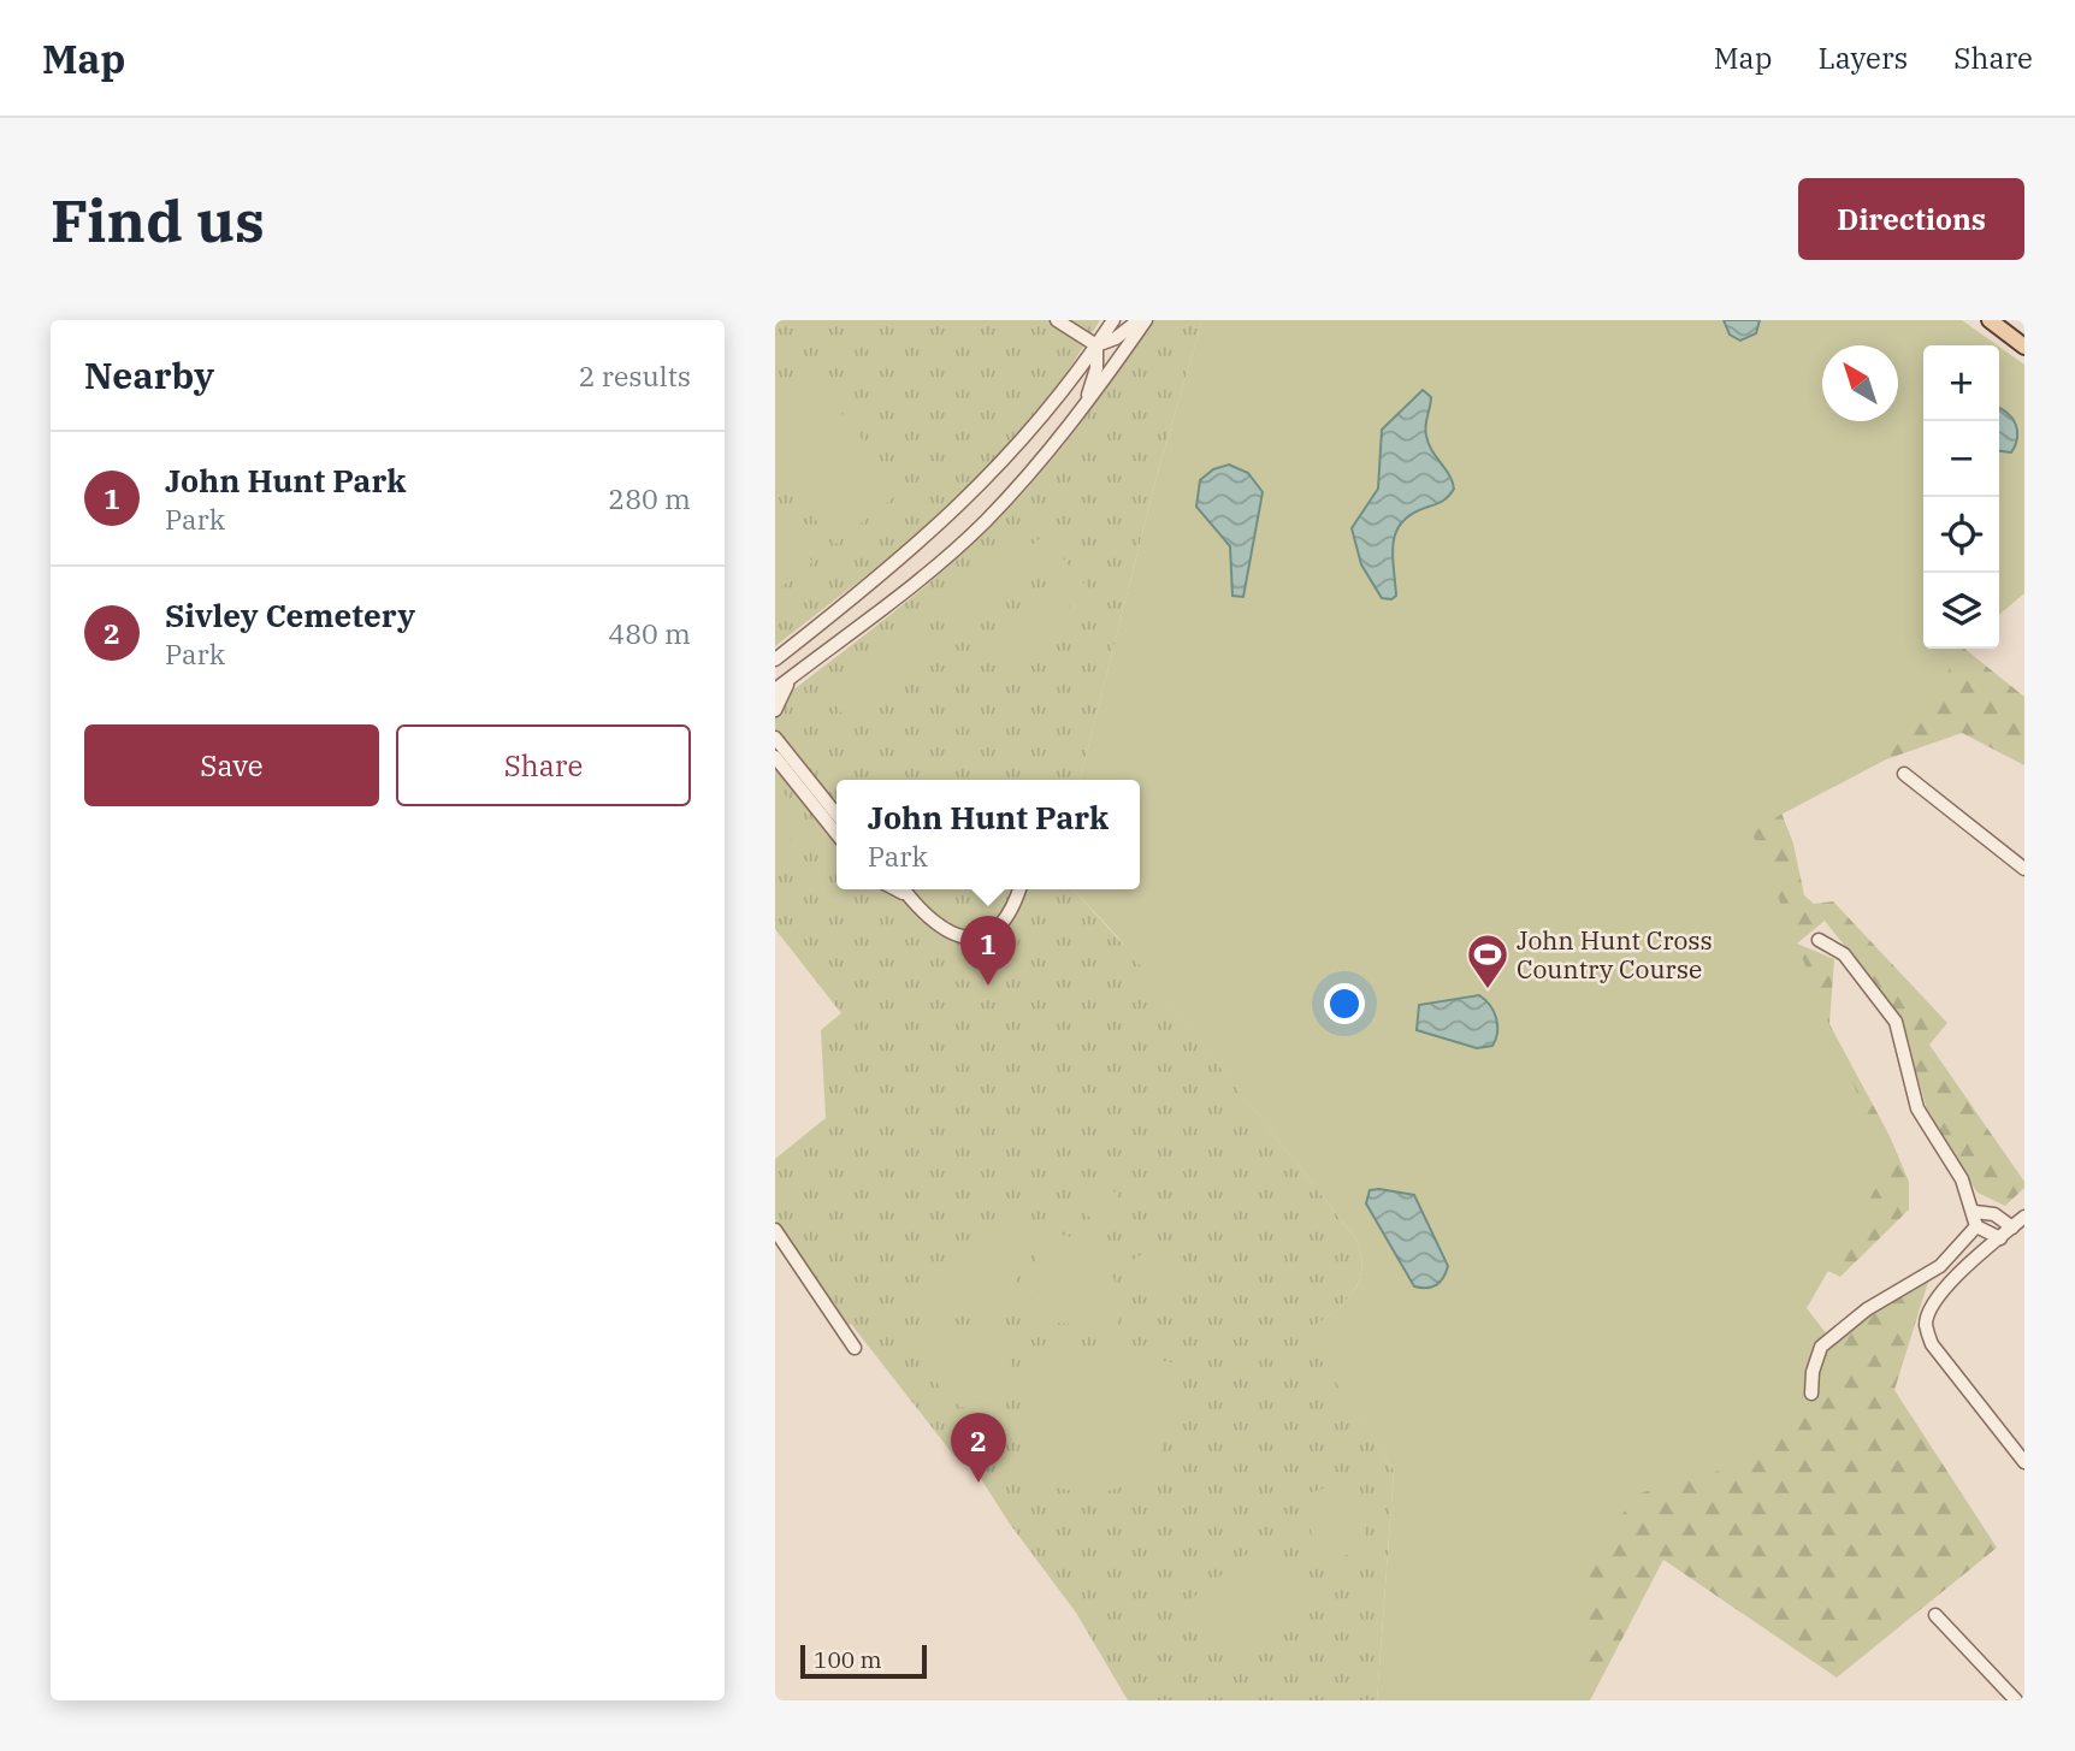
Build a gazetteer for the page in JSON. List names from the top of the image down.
{
  "places": {
    "sports": ["John Hunt Cross Country Course"]
  },
  "scale_bar": "100 m",
  "north": "top left",
  "page": {
    "header": "Map",
    "nav": ["Map", "Layers", "Share"],
    "buttons": [
      "Directions",
      ["Save", "Share"]
    ],
    "title": "Find us",
    "heading": ["Nearby", "2 results"],
    "map_buttons": ["+", "−"],
    "list": [
      {
        "mark": "1",
        "name": "John Hunt Park",
        "note": "Park",
        "value": "280 m"
      },
      {
        "mark": "2",
        "name": "Sivley Cemetery",
        "note": "Park",
        "value": "480 m"
      }
    ],
    "popup": ["John Hunt Park", "Park"],
    "pins": ["1", "2"],
    "scale": "100 m"
  }
}
